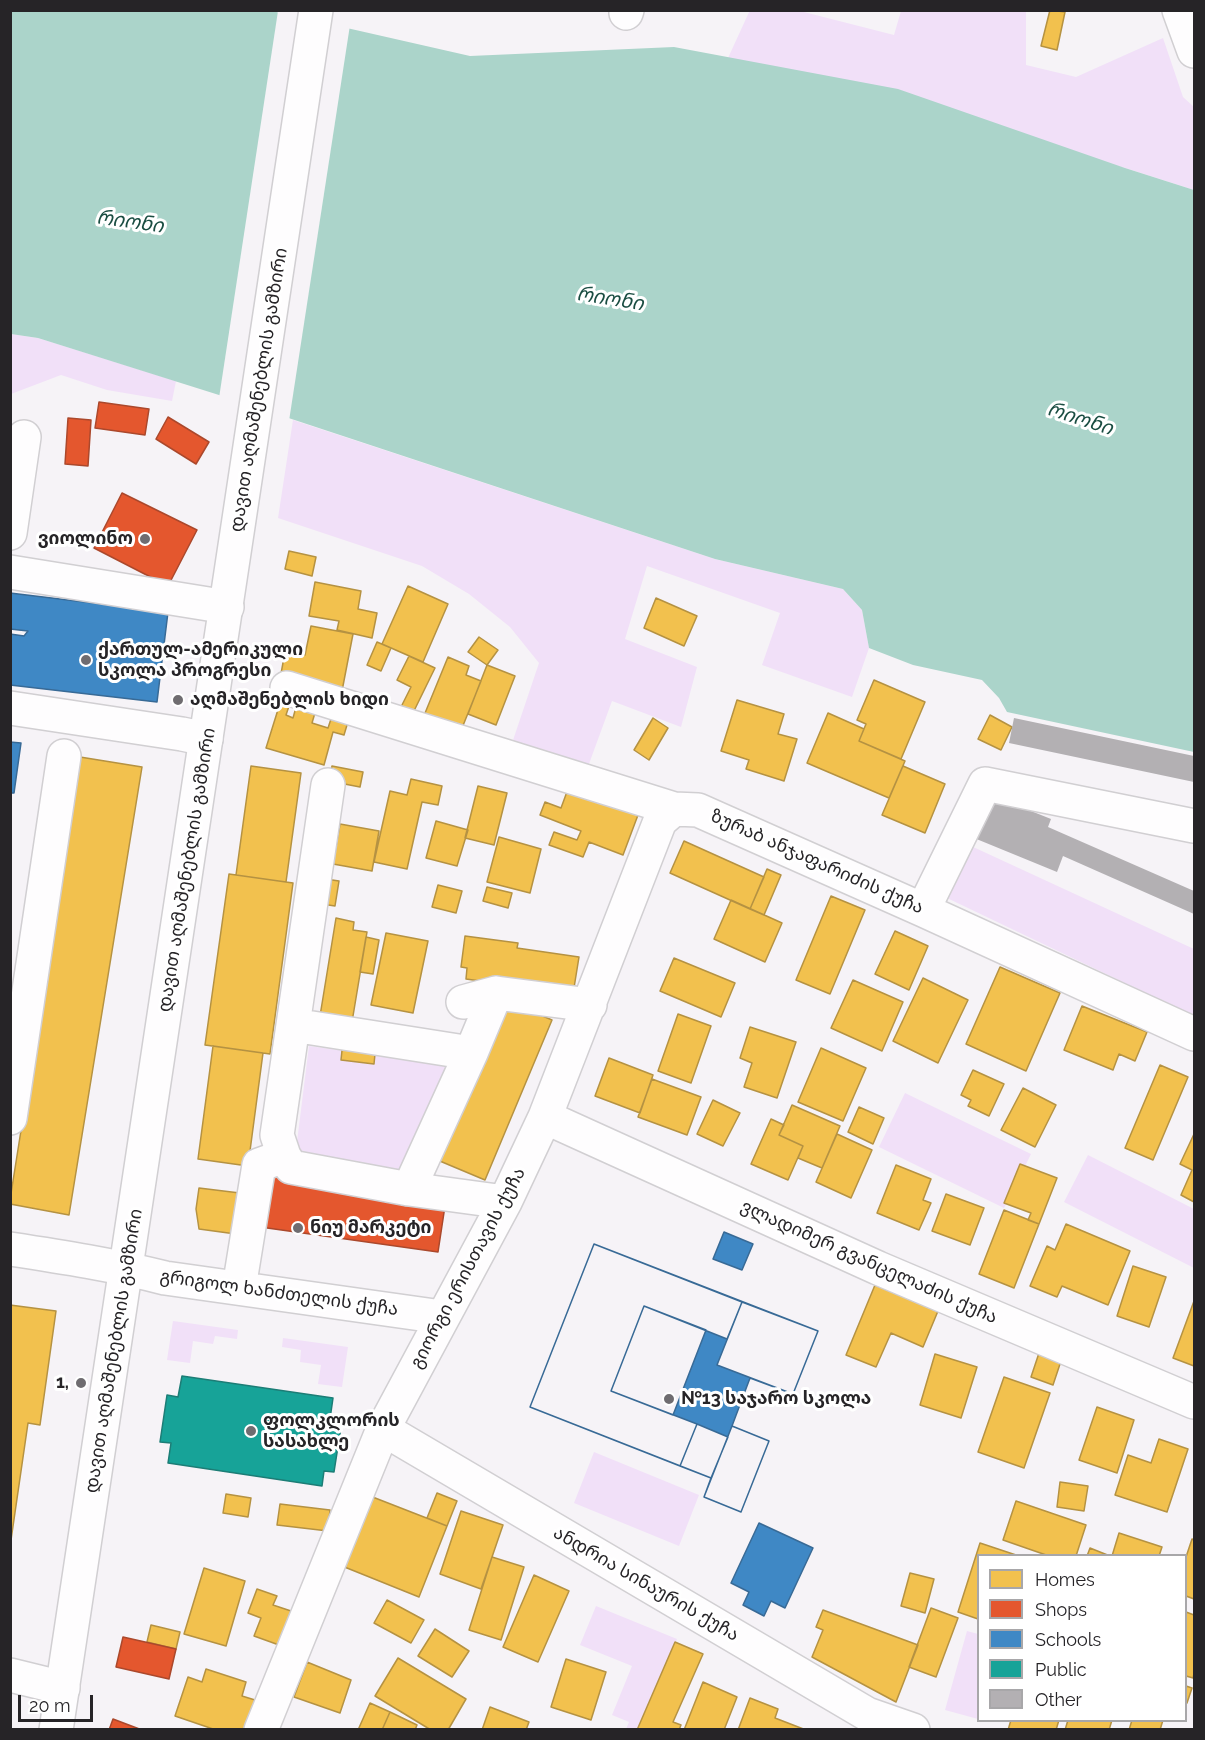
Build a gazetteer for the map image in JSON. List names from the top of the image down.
{
  "streets": {
    "street": [
      "დავით აღმაშენებლის გამზირი",
      "ზურაბ ანჯაფარიძის ქუჩა",
      "ვლადიმერ გვანცელაძის ქუჩა",
      "გიორგი ერისთავის ქუჩა",
      "გრიგოლ ხანძთელის ქუჩა",
      "ანდრია სინაურის ქუჩა"
    ]
  },
  "crossings": [
    ["დავით აღმაშენებლის გამზირი", "გრიგოლ ხანძთელის ქუჩა"],
    ["ზურაბ ანჯაფარიძის ქუჩა", "გიორგი ერისთავის ქუჩა"],
    ["ვლადიმერ გვანცელაძის ქუჩა", "გიორგი ერისთავის ქუჩა"],
    ["გიორგი ერისთავის ქუჩა", "გრიგოლ ხანძთელის ქუჩა"],
    ["გიორგი ერისთავის ქუჩა", "ანდრია სინაურის ქუჩა"]
  ],
  "water": ["რიონი"],
  "places": [
    "ვიოლინო",
    "ქართულ-ამერიკული სკოლა პროგრესი",
    "აღმაშენებლის ხიდი",
    "ნიუ მარკეტი",
    "1,",
    "№13 საჯარო სკოლა",
    "ფოლკლორის სასახლე"
  ],
  "legend": [
    "Homes",
    "Shops",
    "Schools",
    "Public",
    "Other"
  ],
  "scale_bar": "20 m"
}
